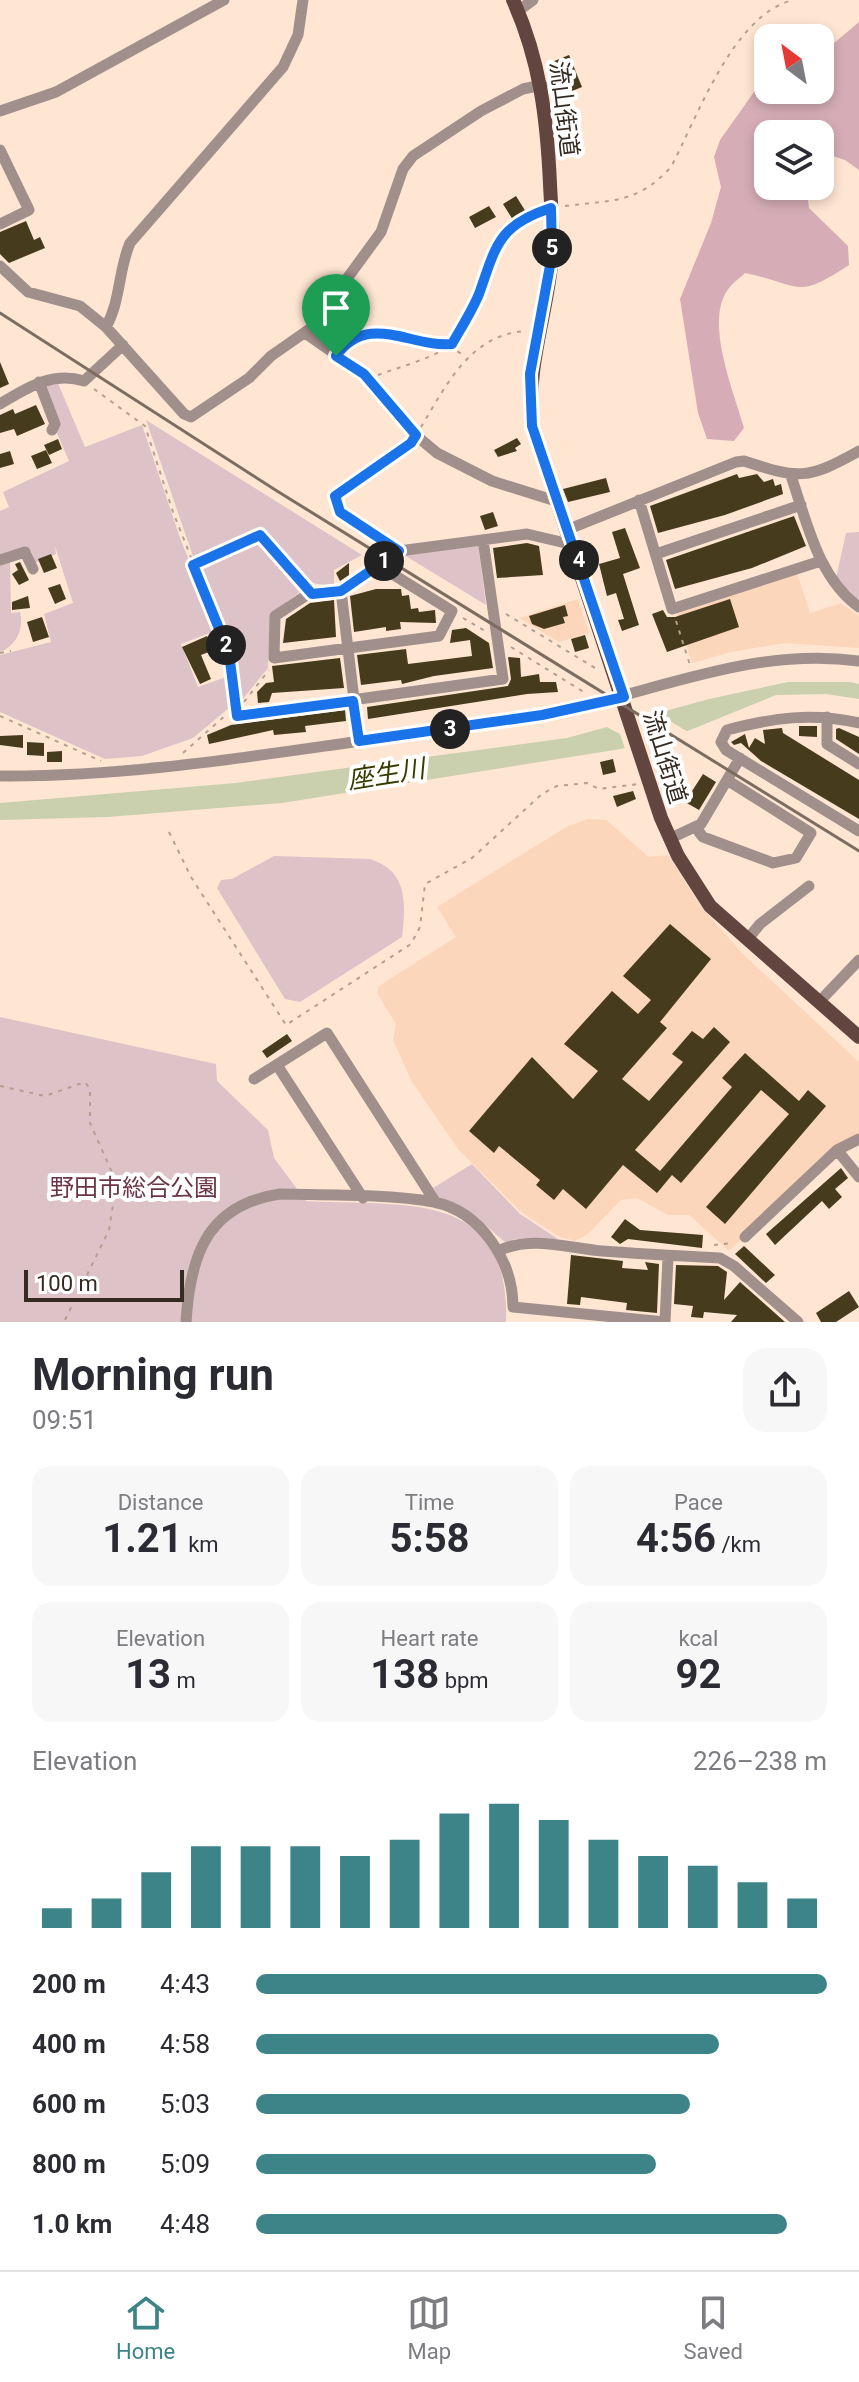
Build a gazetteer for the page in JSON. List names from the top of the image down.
{
  "streets": {
    "main road": ["流山街道"]
  },
  "water": ["座生川"],
  "parks": ["野田市総合公園"],
  "scale_bar": "100 m",
  "north": "top left",
  "page": {
    "pins": [
      "5",
      "4",
      "1",
      "2",
      "3"
    ],
    "scale": "100 m",
    "heading": ["Morning run", "09:51"],
    "stats": [
      ["Distance", "1.21 km"],
      ["Time", "5:58"],
      ["Pace", "4:56 /km"],
      ["Elevation", "13 m"],
      ["Heart rate", "138 bpm"],
      ["kcal", "92"]
    ],
    "chart": ["Elevation", "226–238 m"],
    "list": [
      {
        "name": "200 m",
        "note": "4:43"
      },
      {
        "name": "400 m",
        "note": "4:58"
      },
      {
        "name": "600 m",
        "note": "5:03"
      },
      {
        "name": "800 m",
        "note": "5:09"
      },
      {
        "name": "1.0 km",
        "note": "4:48"
      }
    ],
    "tabs": ["Home", "Map", "Saved"]
  }
}
